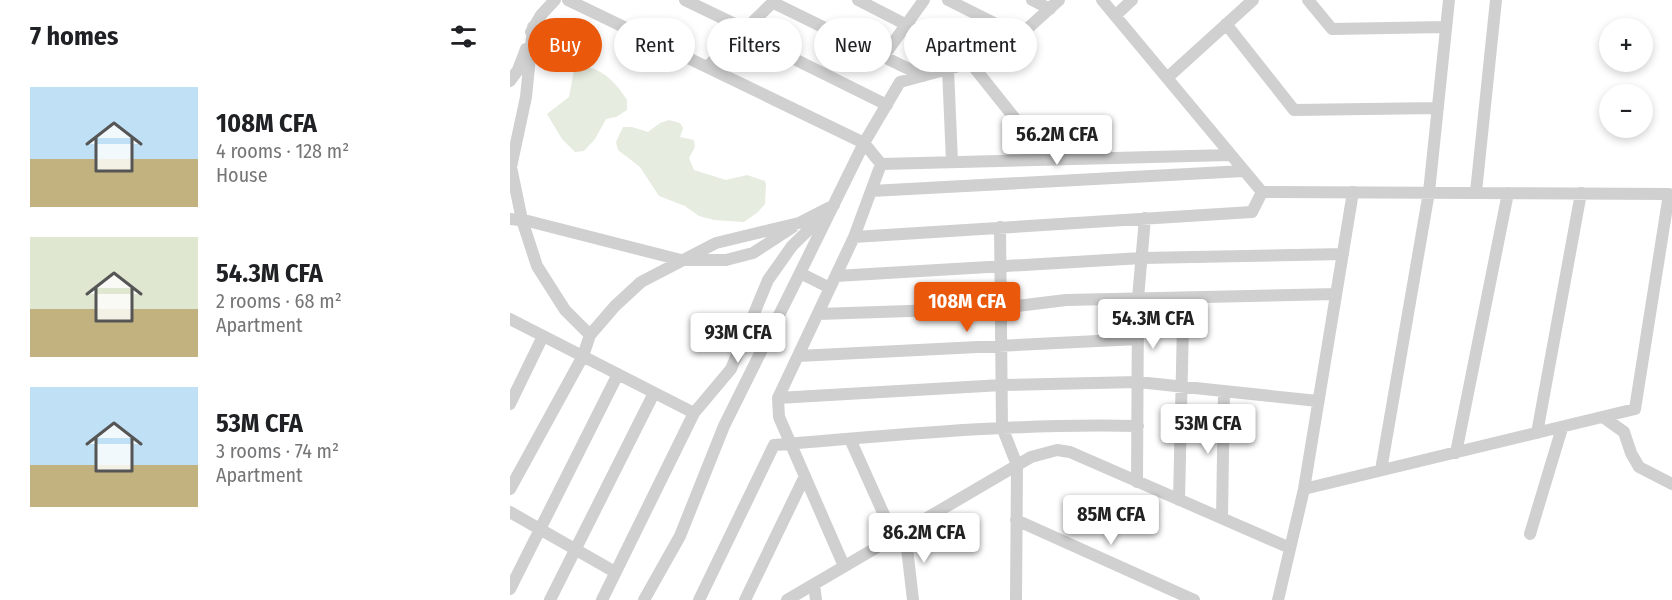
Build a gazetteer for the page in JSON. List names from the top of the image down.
{
  "page": {
    "heading": "7 homes",
    "map_buttons": ["+", "−"],
    "chip": [
      "Buy",
      "Rent",
      "Filters",
      "New",
      "Apartment"
    ],
    "list": [
      {
        "name": "108M CFA",
        "note": "4 rooms · 128 m² · House"
      },
      {
        "name": "54.3M CFA",
        "note": "2 rooms · 68 m² · Apartment"
      },
      {
        "name": "53M CFA",
        "note": "3 rooms · 74 m² · Apartment"
      }
    ],
    "price": [
      "56.2M CFA",
      "108M CFA",
      "54.3M CFA",
      "93M CFA",
      "53M CFA",
      "85M CFA",
      "86.2M CFA"
    ]
  }
}
